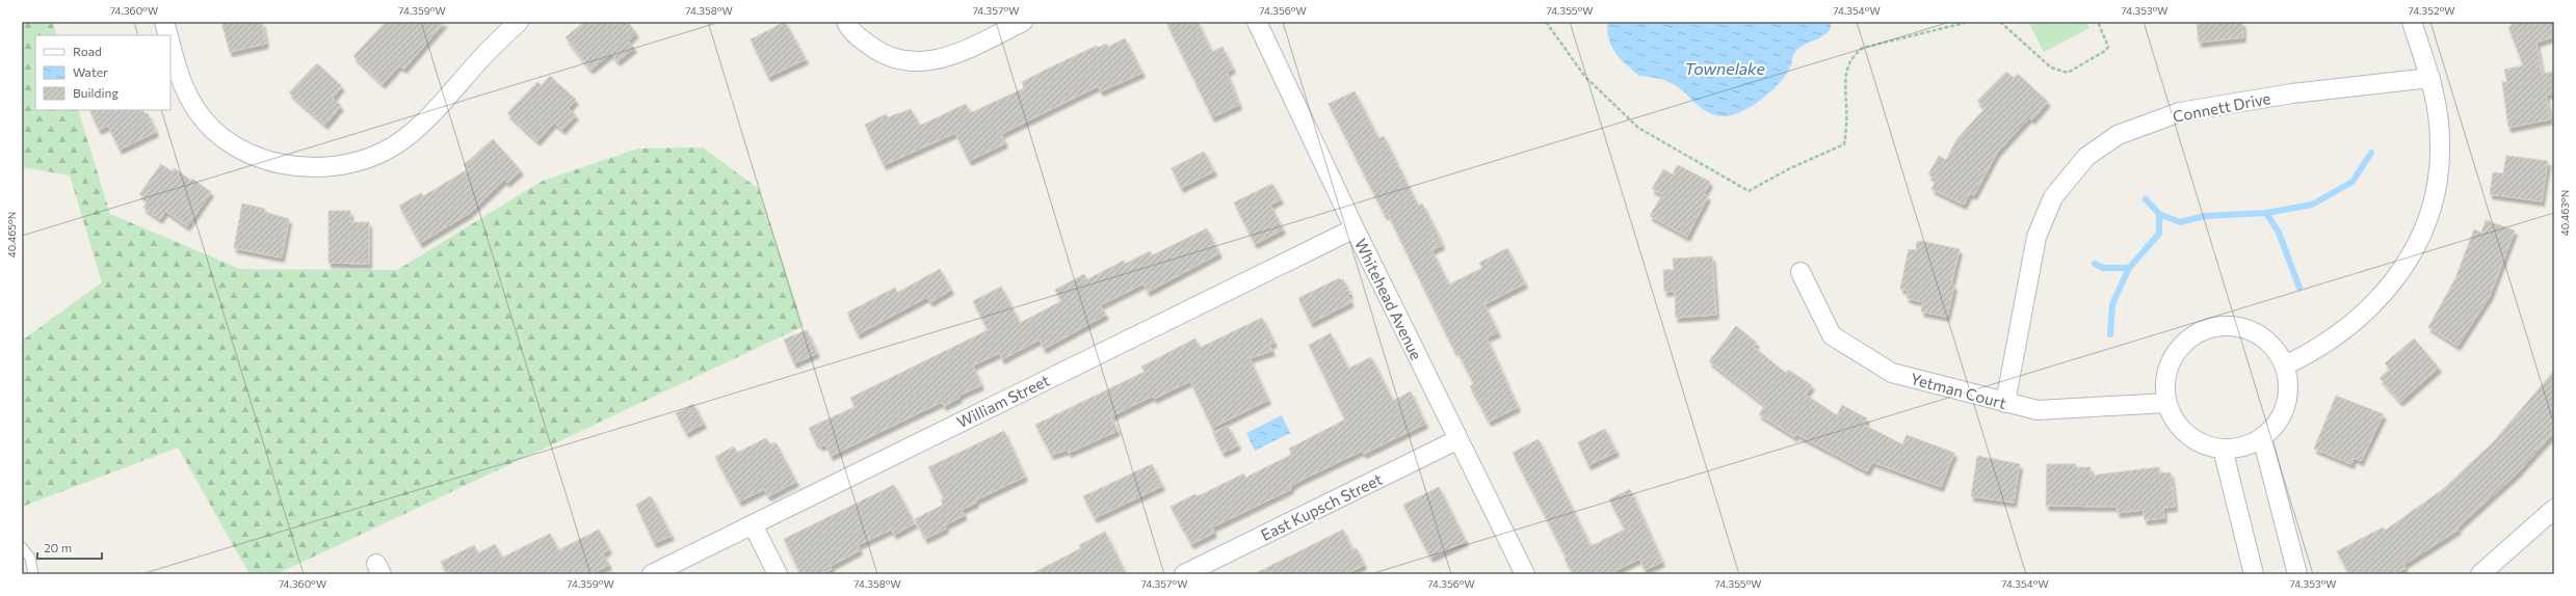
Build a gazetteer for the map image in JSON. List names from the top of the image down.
{
  "streets": {
    "street": [
      "Connett Drive",
      "Whitehead Avenue",
      "Yetman Court",
      "William Street",
      "East Kupsch Street"
    ]
  },
  "crossings": [
    ["Connett Drive", "Yetman Court"],
    ["Whitehead Avenue", "William Street"],
    ["Whitehead Avenue", "East Kupsch Street"]
  ],
  "water": ["Townelake"],
  "legend": ["Road", "Water", "Building"],
  "scale_bar": "20 m",
  "coordinates": [
    "74.360°W",
    "74.359°W",
    "74.358°W",
    "74.357°W",
    "74.356°W",
    "74.355°W",
    "74.354°W",
    "74.353°W",
    "74.352°W",
    "40.463°N",
    "40.465°N"
  ]
}
